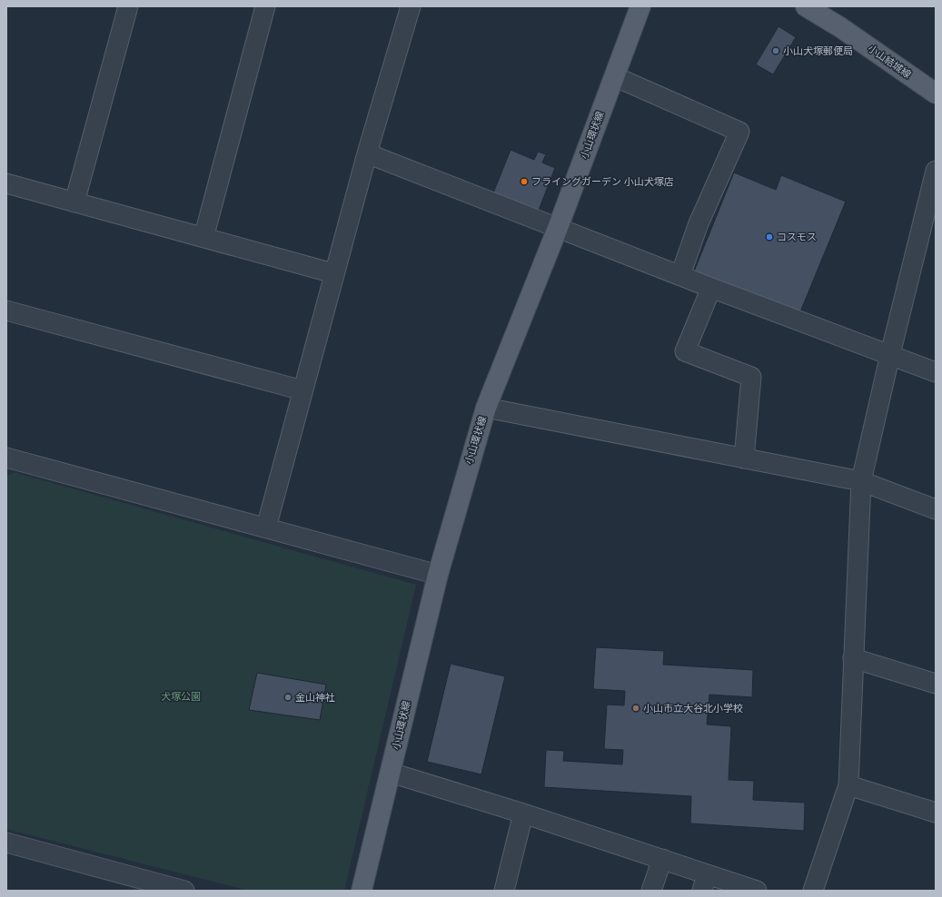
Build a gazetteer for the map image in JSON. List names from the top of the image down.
{
  "streets": {
    "main road": ["小山結城線", "小山環状線"]
  },
  "parks": ["犬塚公園"],
  "places": [
    "小山犬塚郵便局",
    "フライングガーデン 小山犬塚店",
    "コスモス",
    "金山神社",
    "小山市立大谷北小学校"
  ]
}
